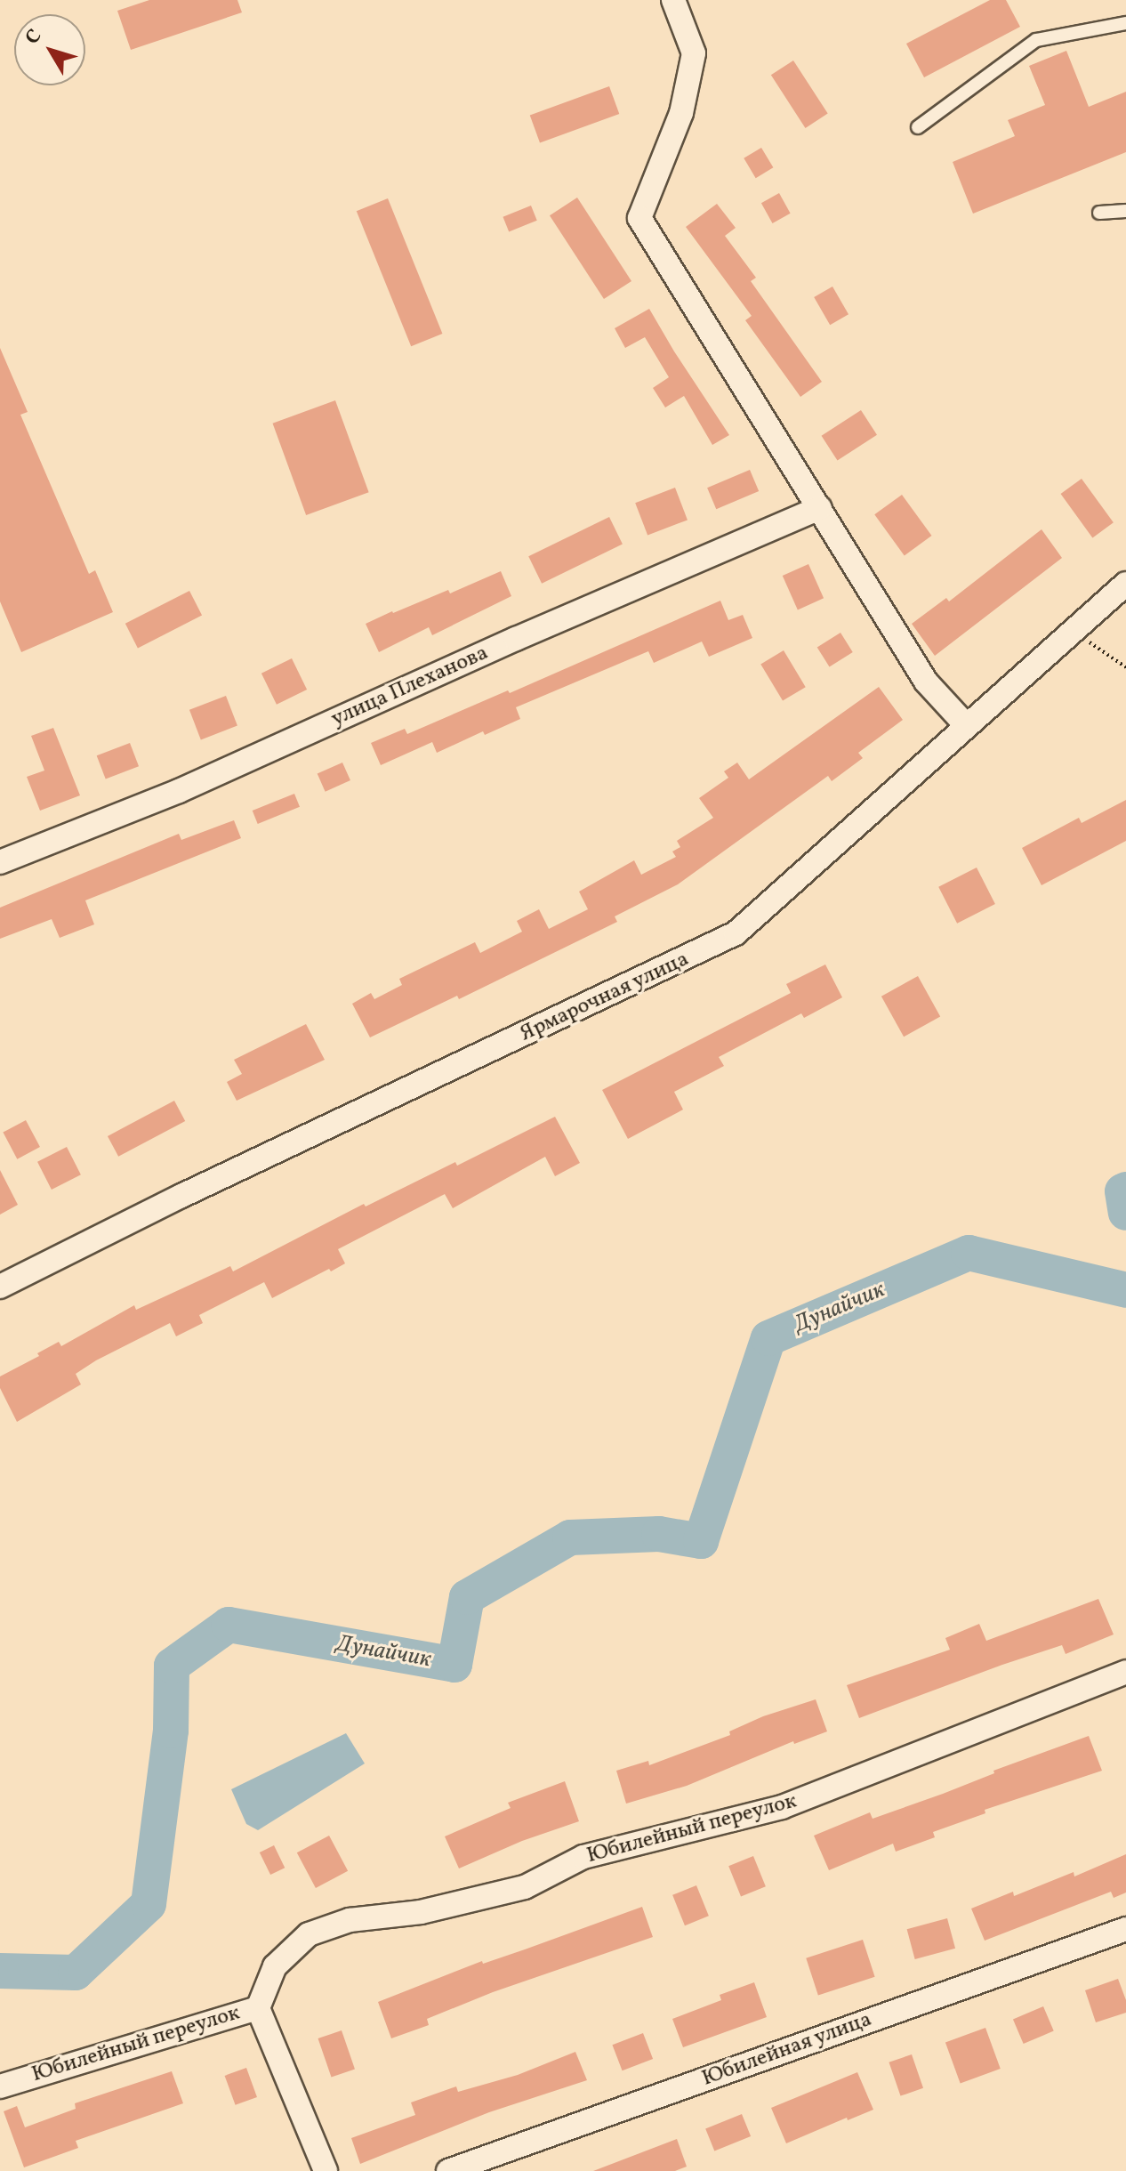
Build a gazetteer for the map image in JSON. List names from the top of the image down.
{
  "streets": {
    "street": [
      "улица Плеханова",
      "Ярмарочная улица",
      "Юбилейный переулок",
      "Юбилейная улица"
    ]
  },
  "water": ["Дунайчик"],
  "north": "top left"
}
